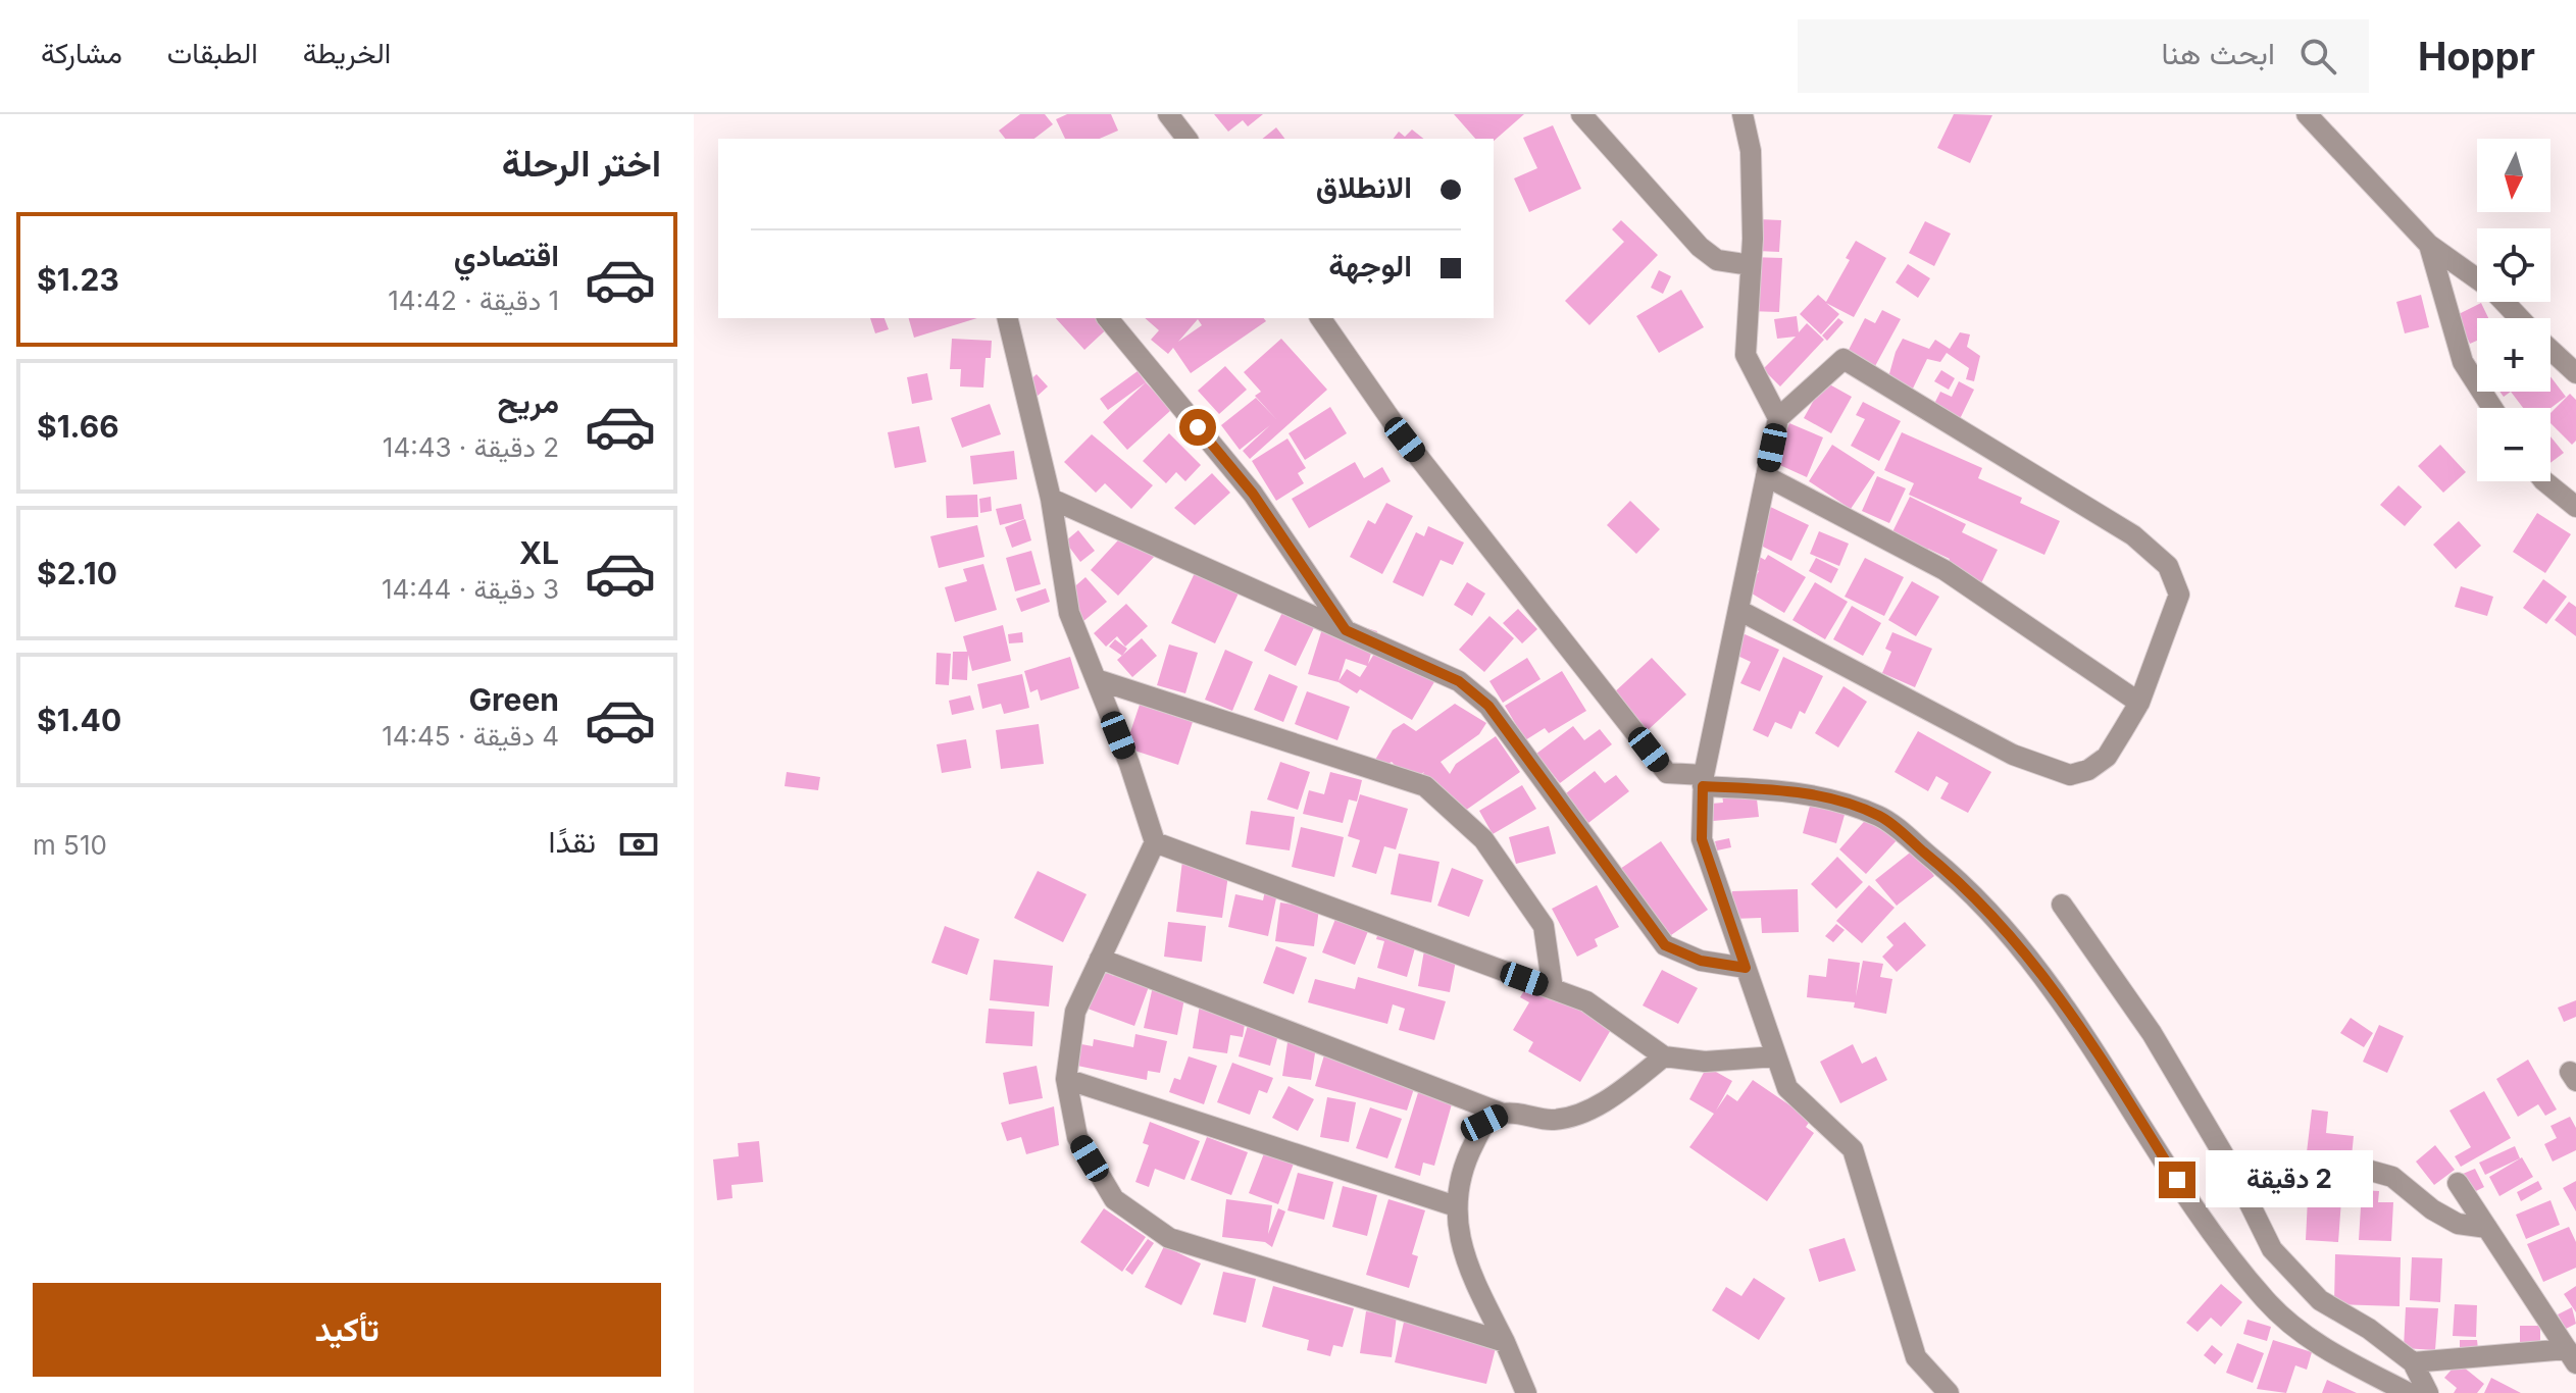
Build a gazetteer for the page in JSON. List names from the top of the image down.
{
  "north": "bottom",
  "page": {
    "header": "Hoppr",
    "search": "ابحث هنا",
    "nav": ["الخريطة", "الطبقات", "مشاركة"],
    "heading": "اختر الرحلة",
    "map_buttons": ["+", "−"],
    "banner": ["الانطلاق", "الوجهة"],
    "list": [
      {
        "name": "اقتصادي",
        "note": "1 دقيقة · 14:42",
        "value": "$1.23"
      },
      {
        "name": "مريح",
        "note": "2 دقيقة · 14:43",
        "value": "$1.66"
      },
      {
        "name": "XL",
        "note": "3 دقيقة · 14:44",
        "value": "$2.10"
      },
      {
        "name": "Green",
        "note": "4 دقيقة · 14:45",
        "value": "$1.40"
      }
    ],
    "pay": ["نقدًا", "510 m"],
    "bubble": "2 دقيقة",
    "buttons": "تأكيد"
  }
}
